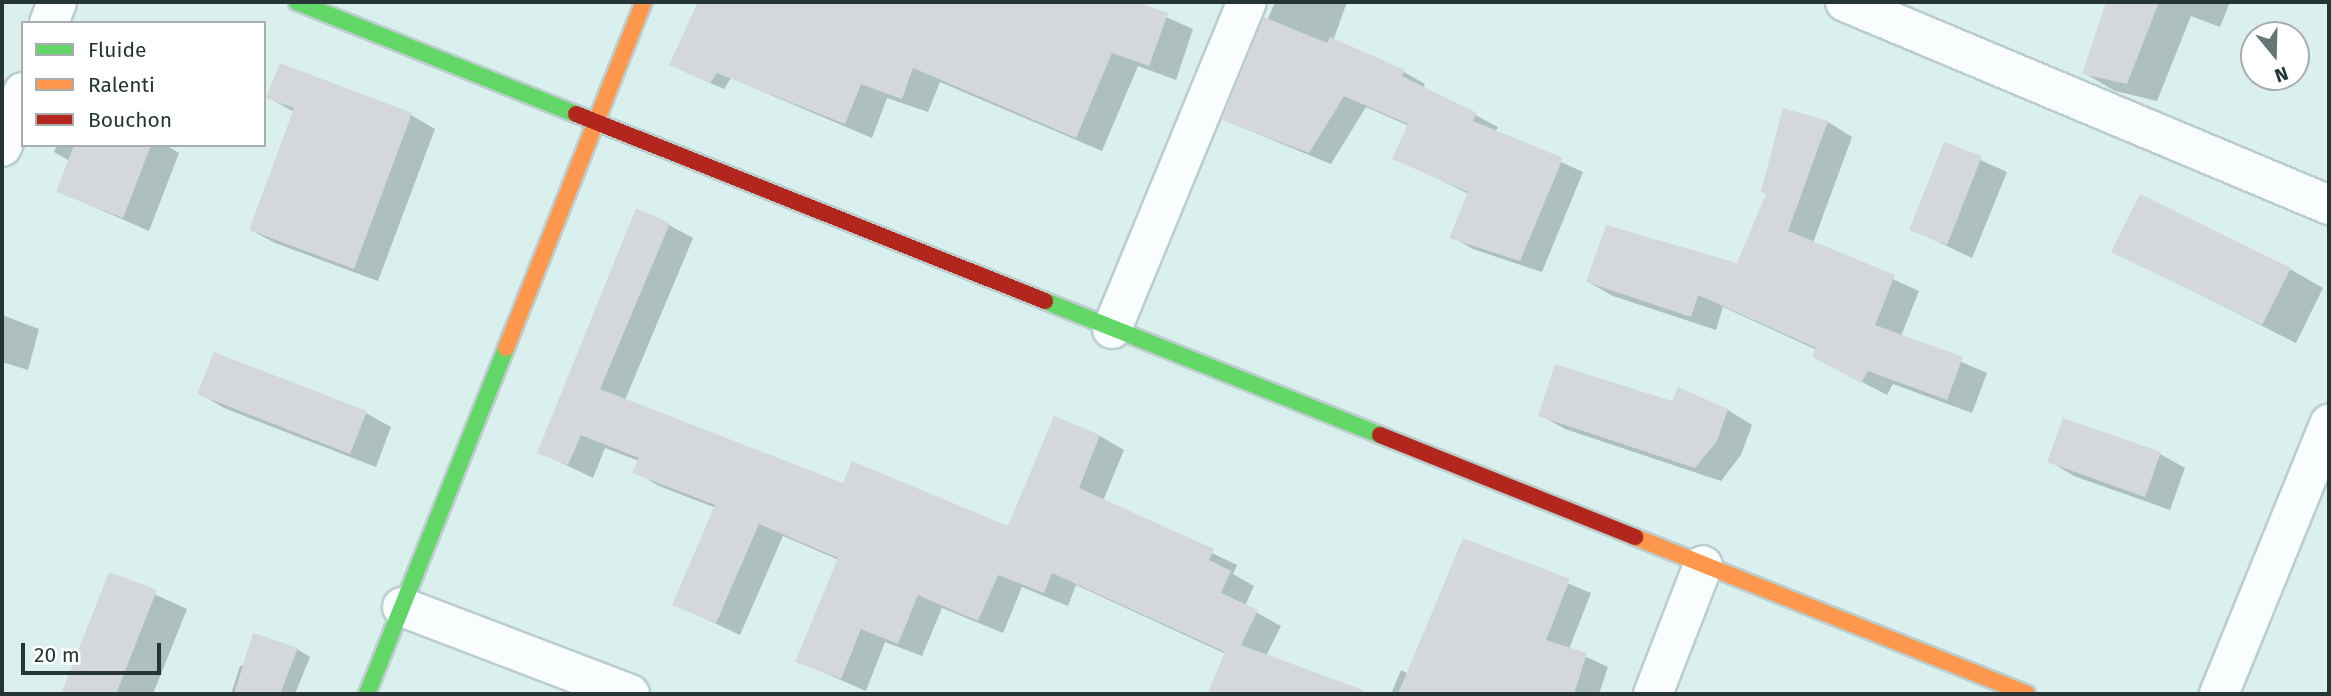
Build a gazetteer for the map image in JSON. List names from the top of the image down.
{
  "legend": ["Fluide", "Ralenti", "Bouchon"],
  "scale_bar": "20 m",
  "north": "bottom"
}
